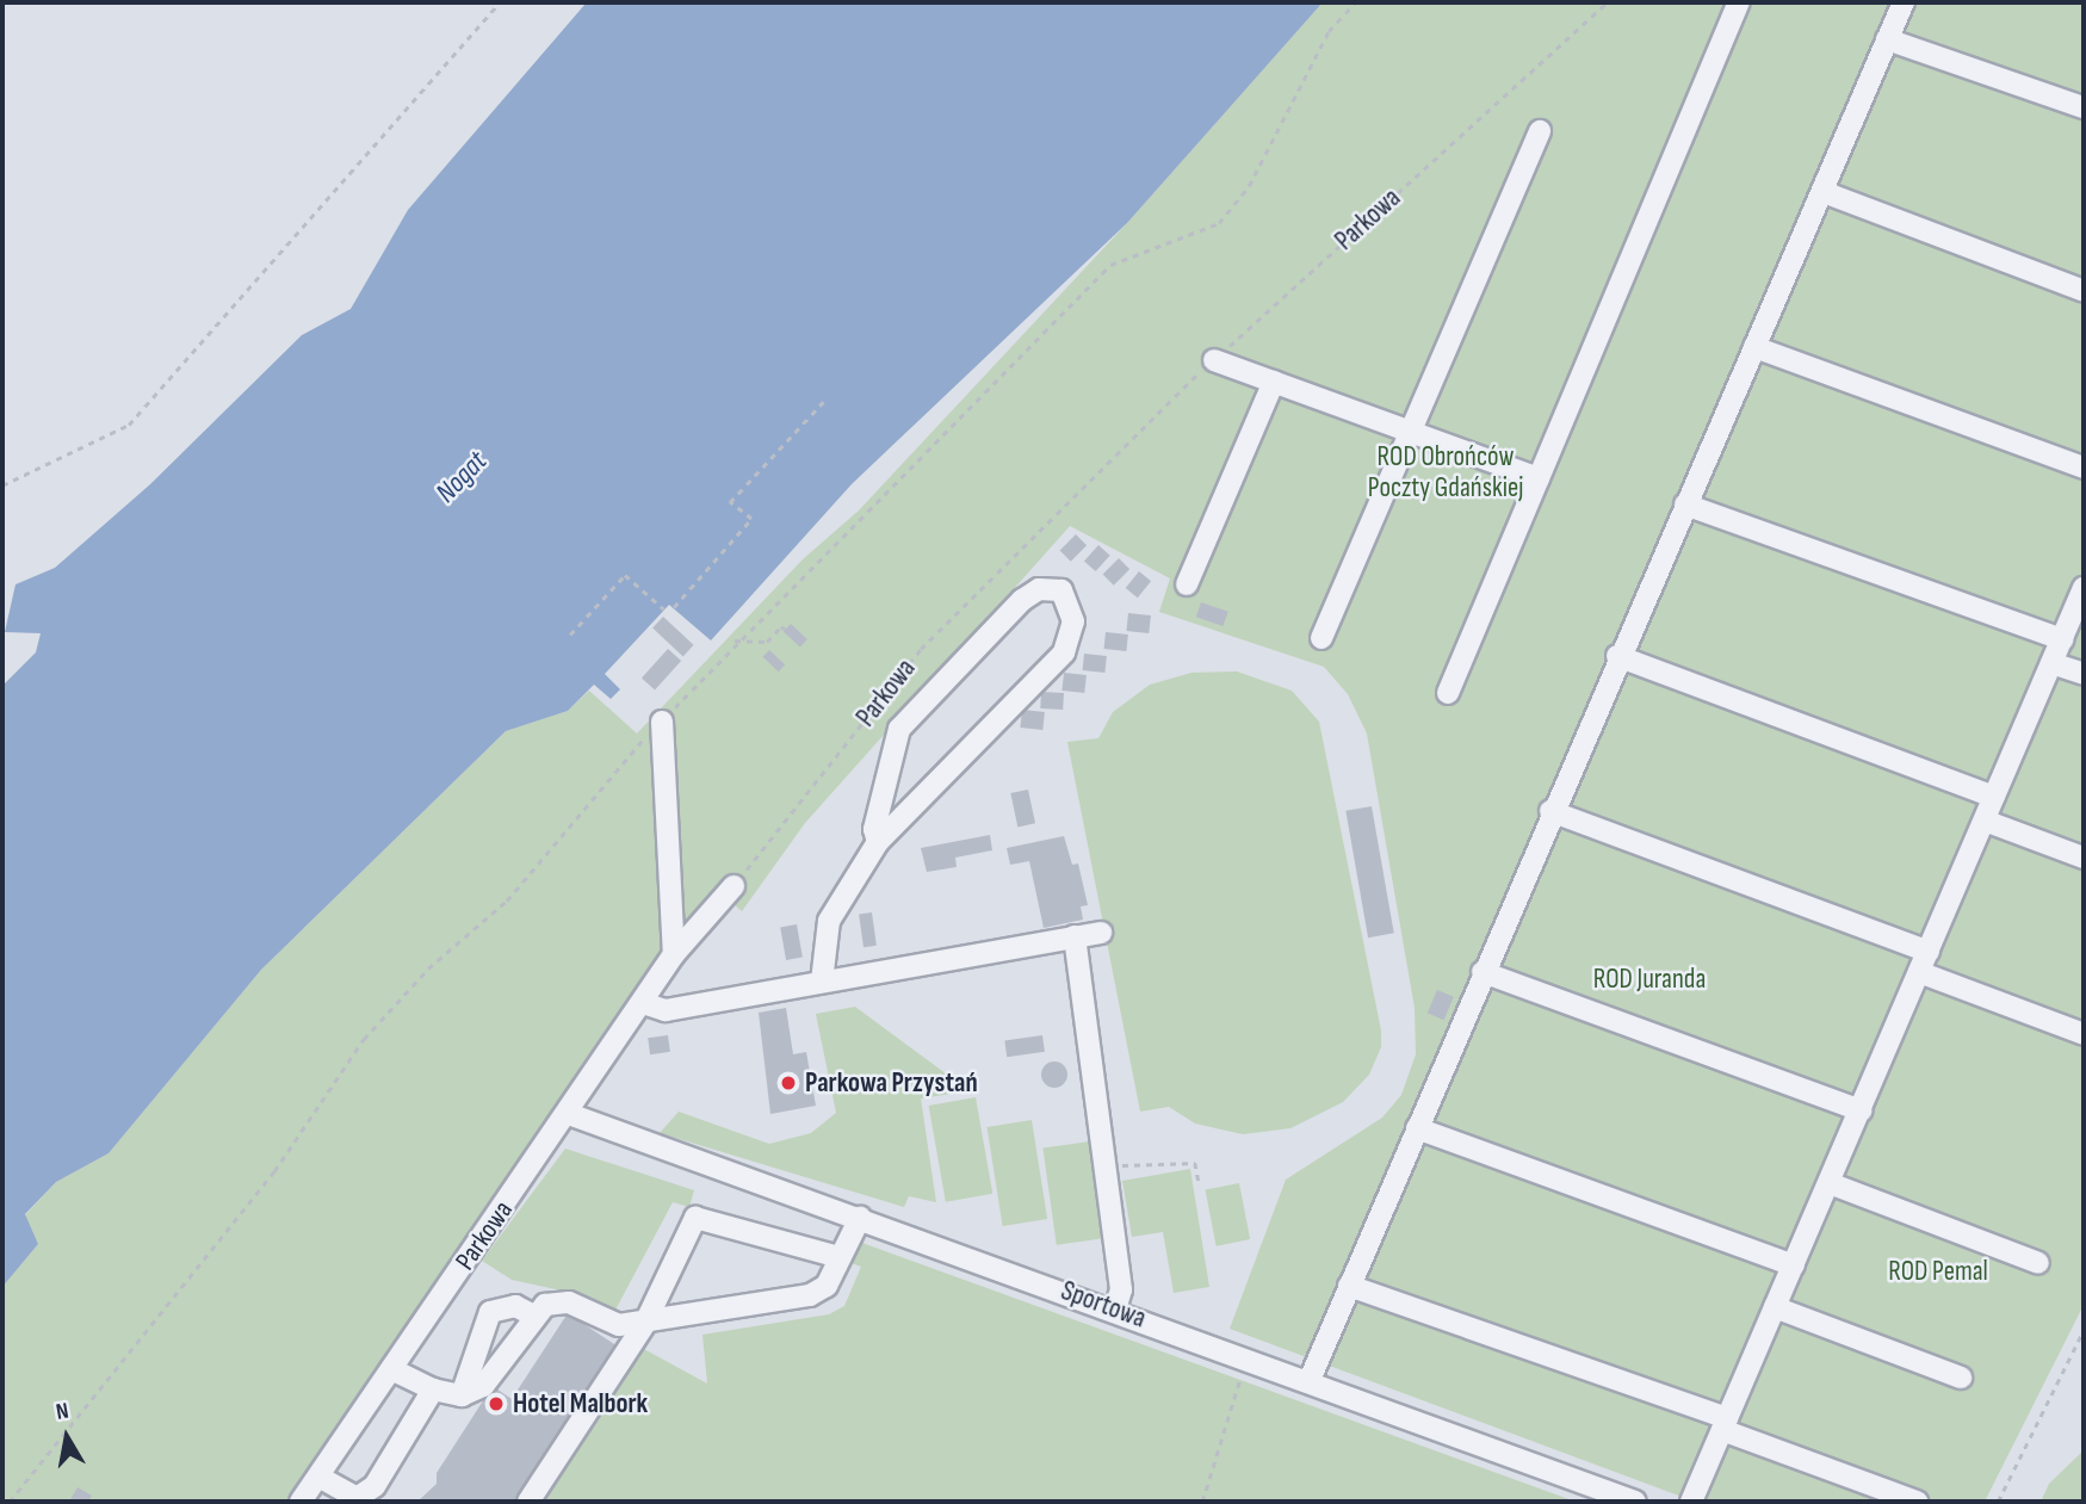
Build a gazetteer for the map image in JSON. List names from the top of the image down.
{
  "streets": {
    "street": ["Parkowa", "Sportowa"]
  },
  "crossings": [
    ["Parkowa", "Sportowa"]
  ],
  "water": ["Nogat"],
  "parks": ["ROD Obrońców Poczty Gdańskiej", "ROD Juranda", "ROD Pemal"],
  "places": ["Parkowa Przystań", "Hotel Malbork"],
  "north": "top"
}
